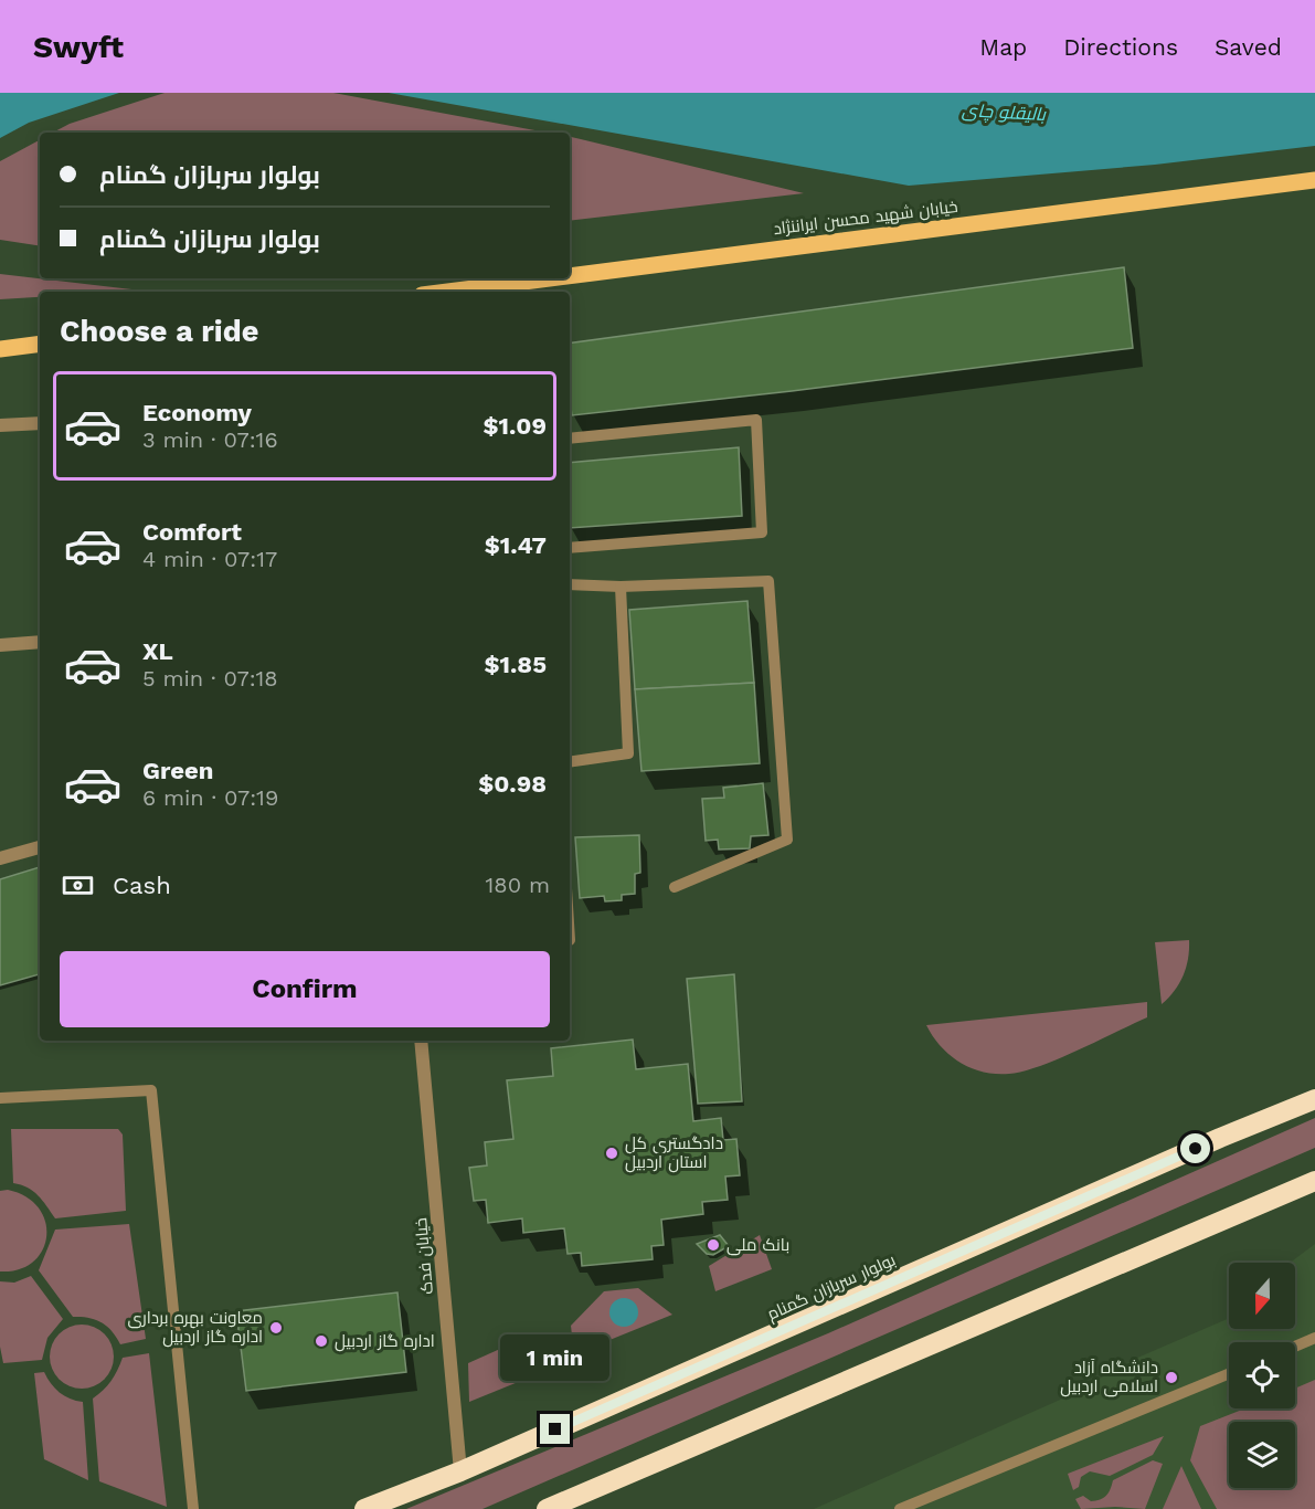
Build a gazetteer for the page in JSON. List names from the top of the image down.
{
  "streets": {
    "highway": ["بولوار سربازان گمنام"],
    "main road": ["خیابان شهید محسن ایراننژاد"],
    "street": ["خیابان فدک"]
  },
  "crossings": [
    ["خیابان فدک", "بولوار سربازان گمنام"]
  ],
  "water": ["بالیقلو چای"],
  "places": [
    "دادگستری کل استان اردبیل",
    "بانک ملی",
    "معاونت بهره برداری اداره گاز اردبیل",
    "اداره گاز اردبیل",
    "دانشگاه آزاد اسلامی اردبیل"
  ],
  "north": "bottom",
  "page": {
    "header": "Swyft",
    "nav": ["Map", "Directions", "Saved"],
    "banner": ["بولوار سربازان گمنام", "بولوار سربازان گمنام"],
    "heading": "Choose a ride",
    "list": [
      {
        "name": "Economy",
        "note": "3 min · 07:16",
        "value": "$1.09"
      },
      {
        "name": "Comfort",
        "note": "4 min · 07:17",
        "value": "$1.47"
      },
      {
        "name": "XL",
        "note": "5 min · 07:18",
        "value": "$1.85"
      },
      {
        "name": "Green",
        "note": "6 min · 07:19",
        "value": "$0.98"
      }
    ],
    "pay": ["Cash", "180 m"],
    "buttons": "Confirm",
    "bubble": "1 min"
  }
}
